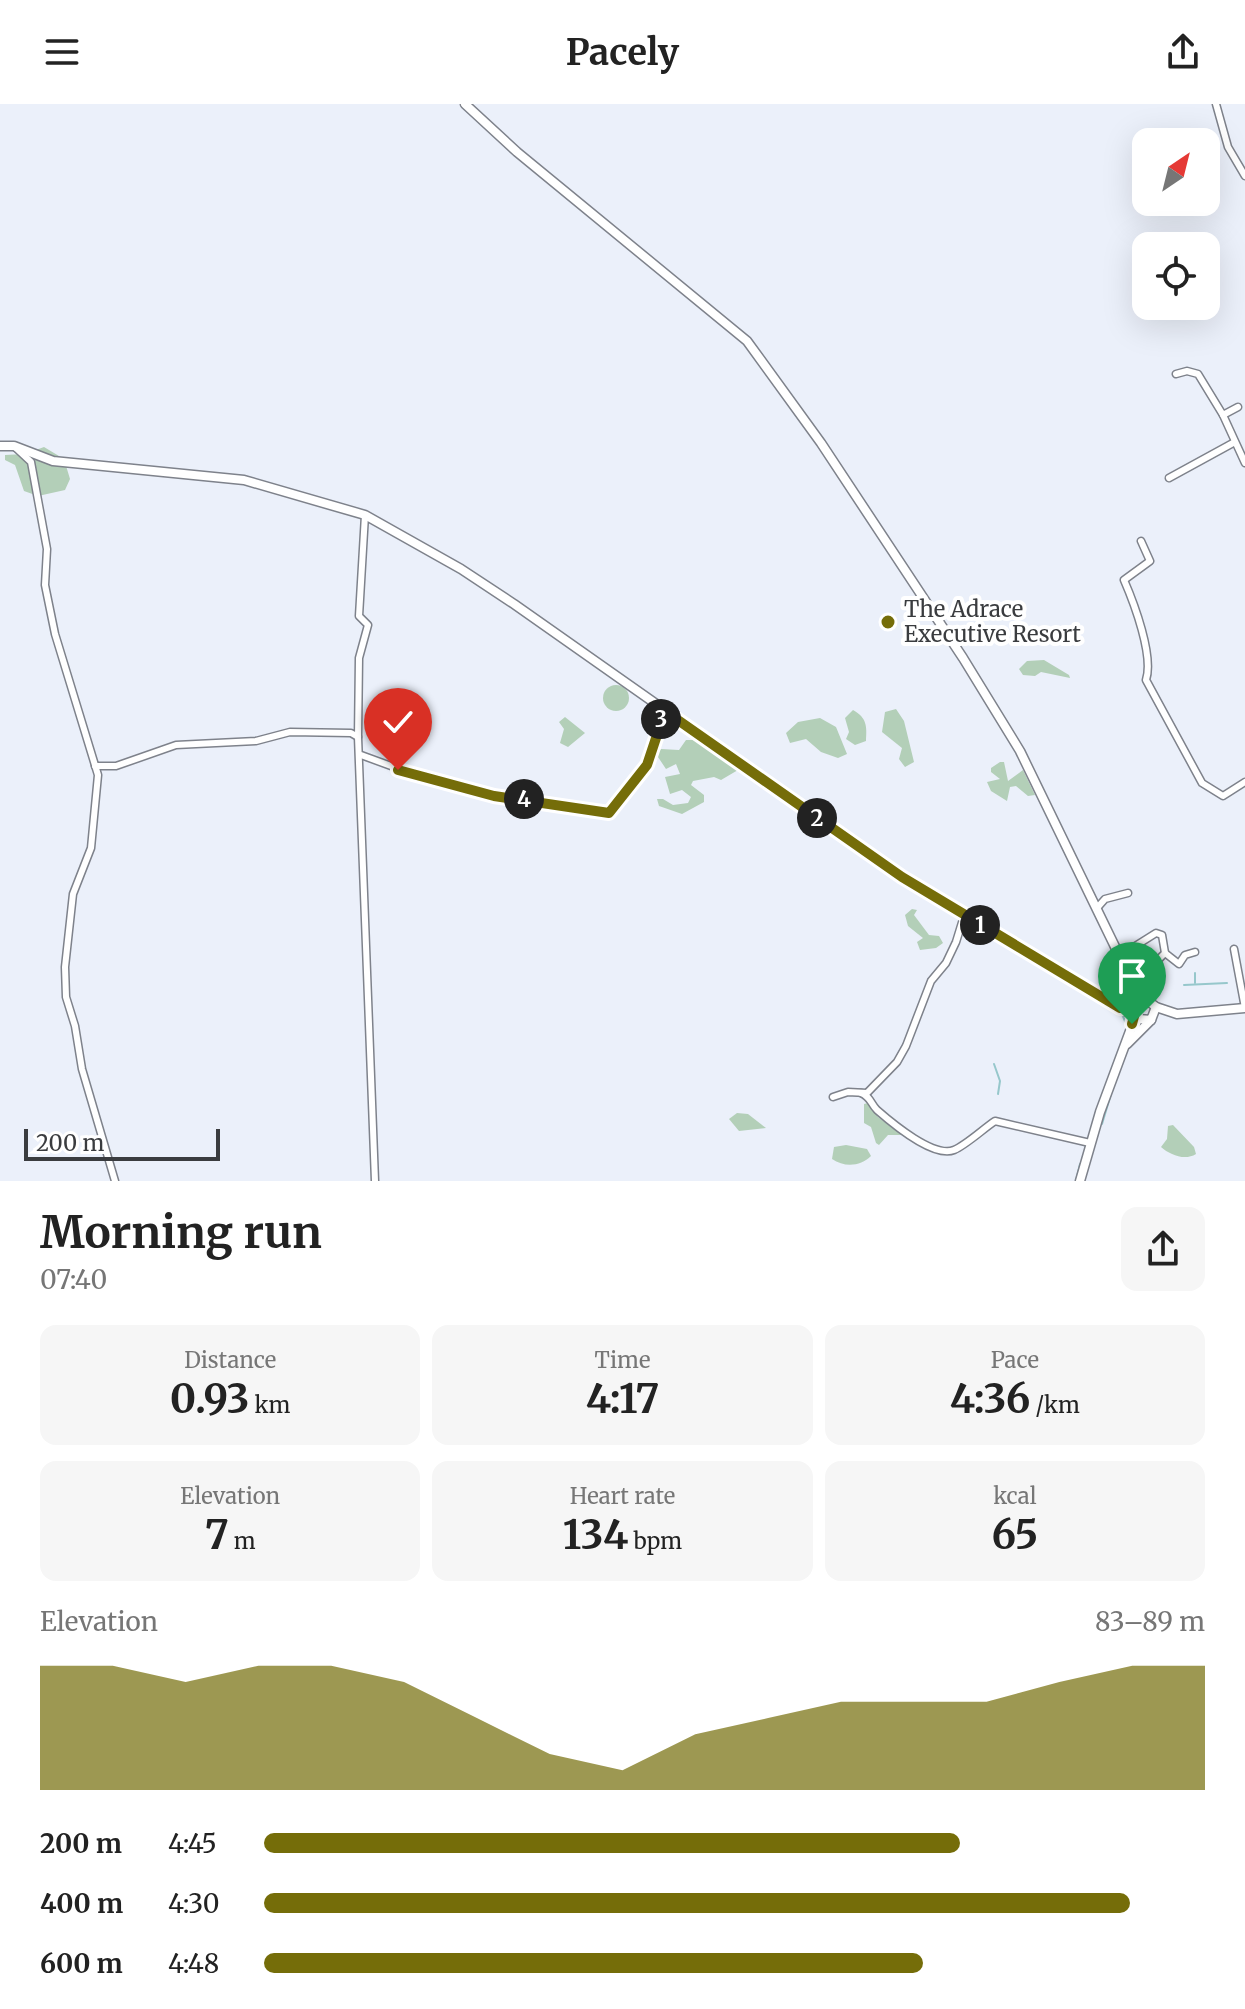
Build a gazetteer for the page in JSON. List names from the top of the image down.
{
  "places": ["The Adrace Executive Resort"],
  "scale_bar": "200 m",
  "north": "top right",
  "page": {
    "header": "Pacely",
    "pins": [
      "3",
      "4",
      "2",
      "1"
    ],
    "scale": "200 m",
    "heading": ["Morning run", "07:40"],
    "stats": [
      ["Distance", "0.93 km"],
      ["Time", "4:17"],
      ["Pace", "4:36 /km"],
      ["Elevation", "7 m"],
      ["Heart rate", "134 bpm"],
      ["kcal", "65"]
    ],
    "chart": ["Elevation", "83–89 m"],
    "list": [
      {
        "name": "200 m",
        "note": "4:45"
      },
      {
        "name": "400 m",
        "note": "4:30"
      },
      {
        "name": "600 m",
        "note": "4:48"
      }
    ]
  }
}
